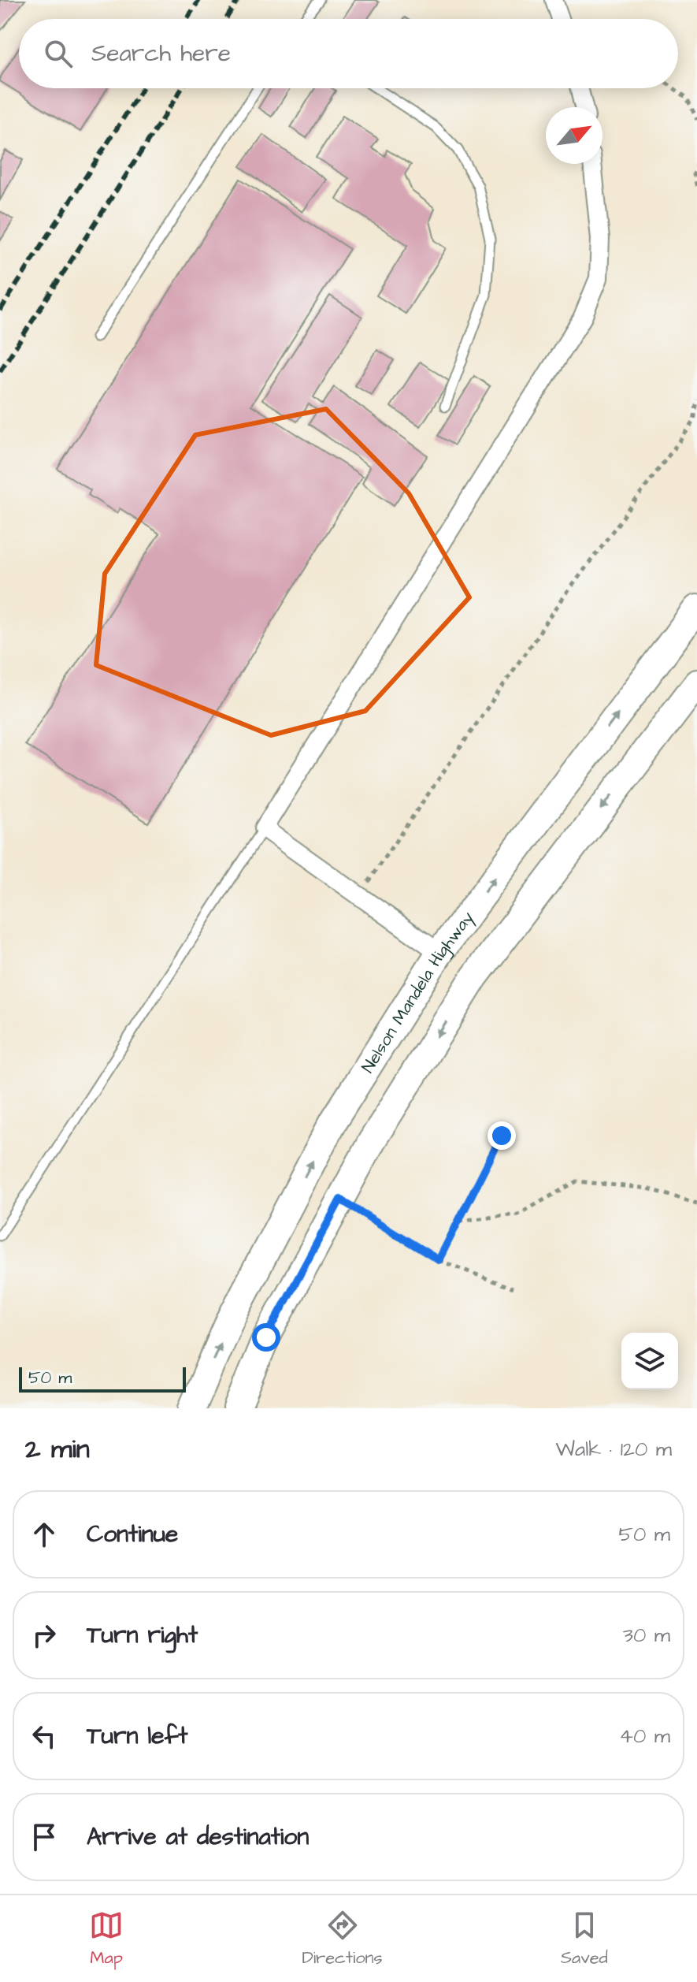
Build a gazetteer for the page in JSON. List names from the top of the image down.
{
  "streets": {
    "main road": ["Nelson Mandela Highway"]
  },
  "scale_bar": "50 m",
  "north": "top right",
  "page": {
    "search": "Search here",
    "scale": "50 m",
    "heading": ["2 min", "Walk · 120 m"],
    "list": [
      ["Continue", "50 m"],
      ["Turn right", "30 m"],
      ["Turn left", "40 m"],
      "Arrive at destination"
    ],
    "nav": ["Map", "Directions", "Saved"]
  }
}
